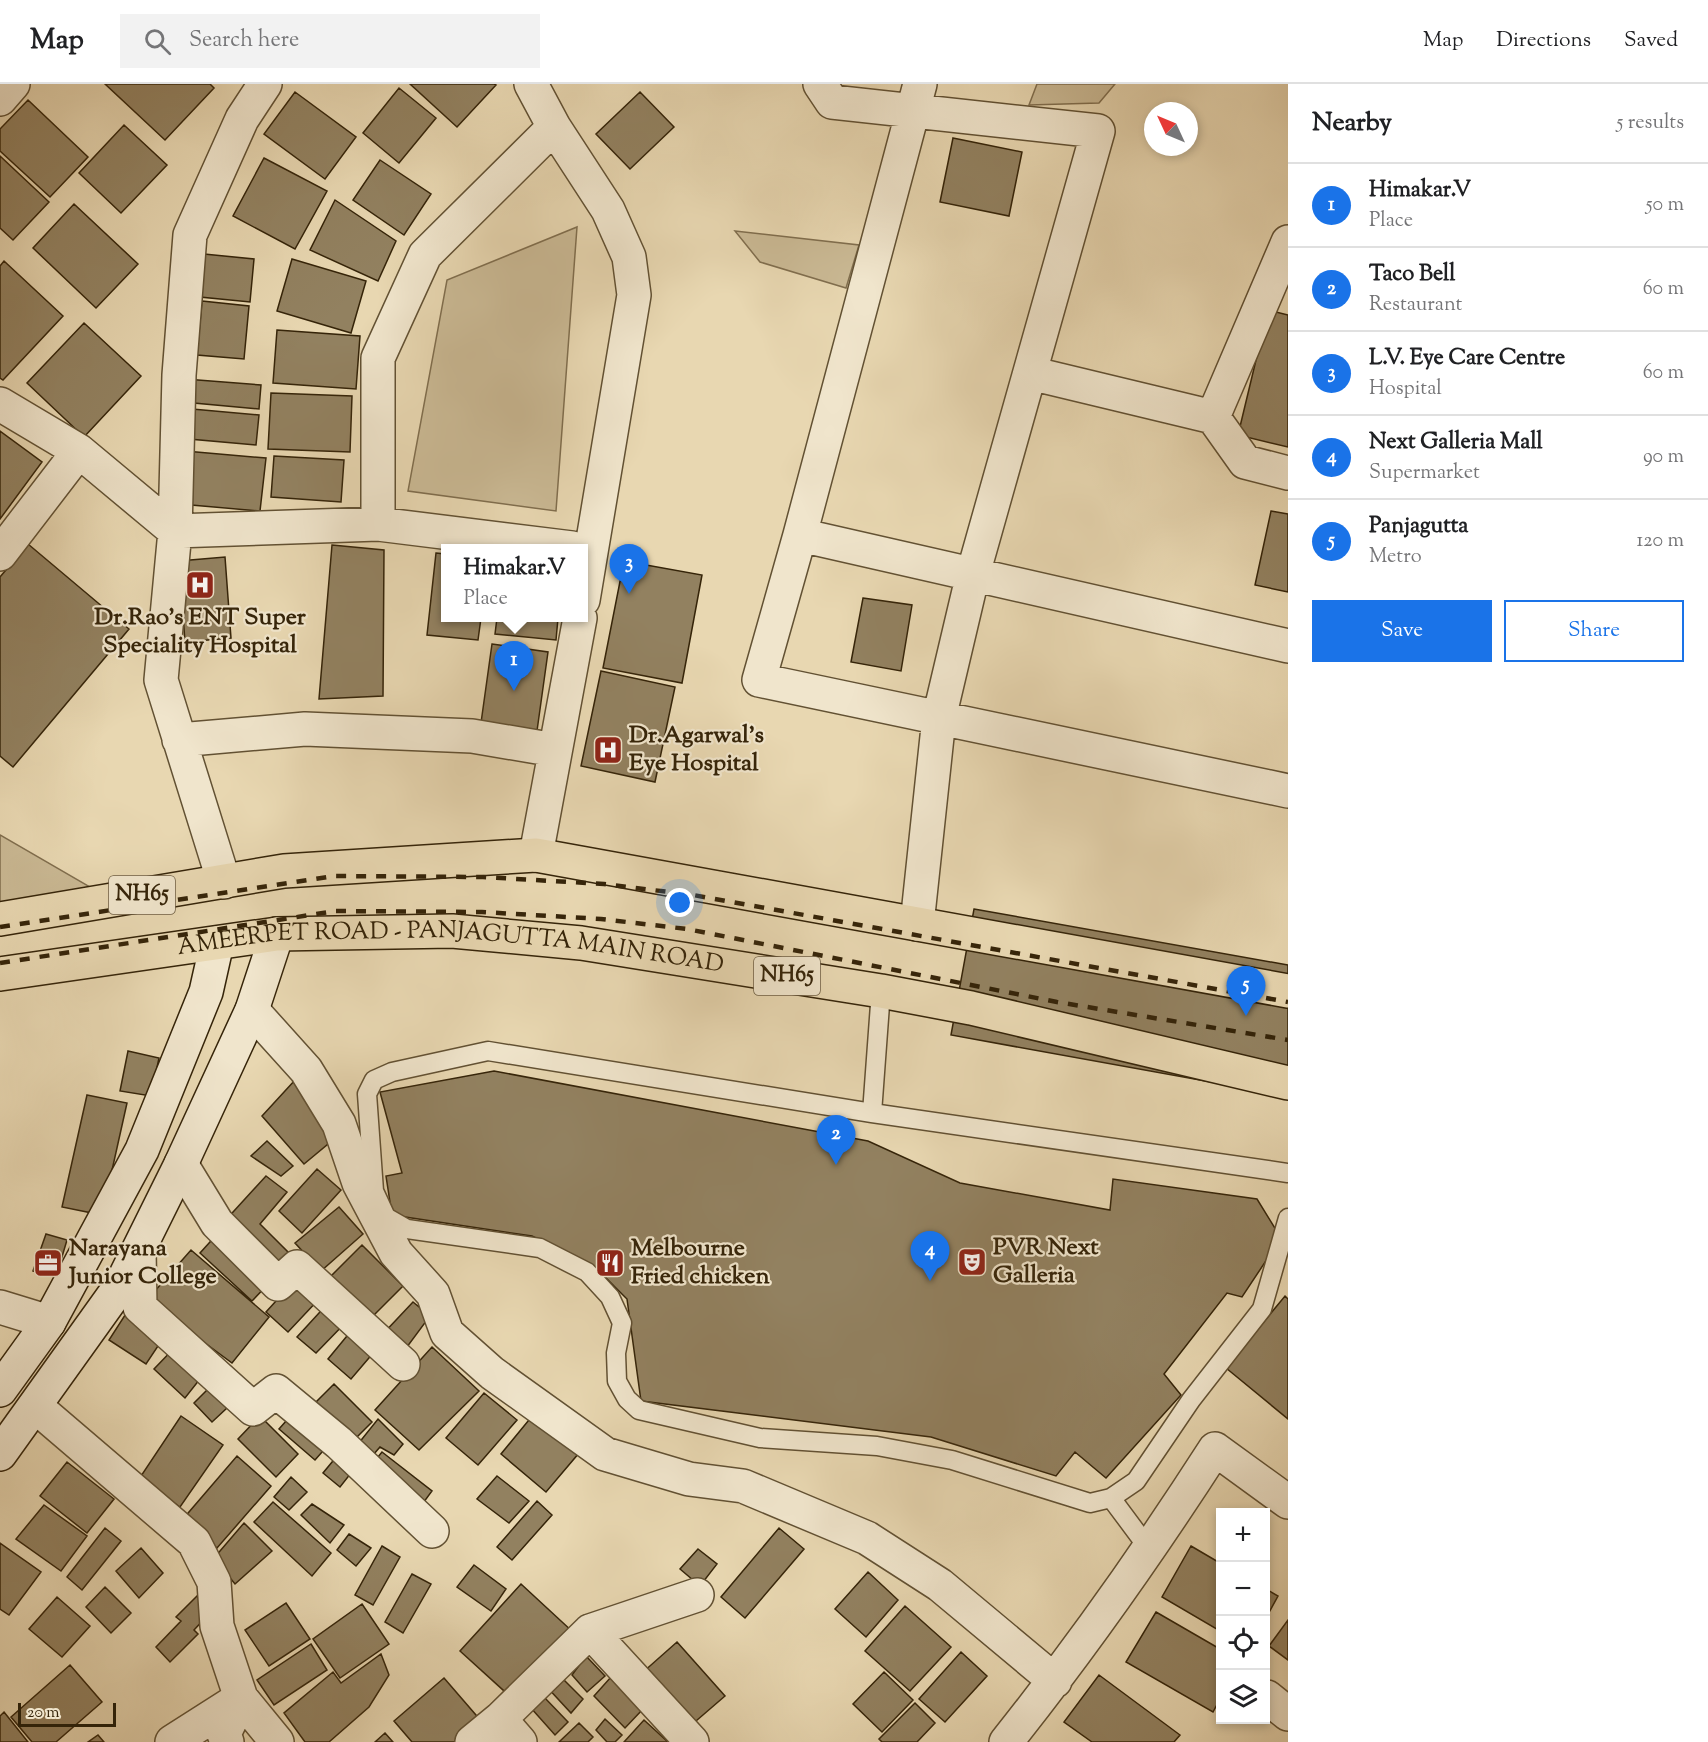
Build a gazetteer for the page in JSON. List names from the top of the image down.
{
  "streets": {
    "highway": ["NH65", "AMEERPET ROAD - PANJAGUTTA MAIN ROAD"]
  },
  "places": {
    "hospital": ["Dr.Rao's ENT Super Speciality Hospital", "Dr.Agarwal's Eye Hospital"],
    "theatre": ["PVR Next Galleria"],
    "office": ["Narayana Junior College"],
    "restaurant": ["Melbourne Fried chicken"]
  },
  "scale_bar": "20 m",
  "north": "top left",
  "page": {
    "header": "Map",
    "search": "Search here",
    "nav": ["Map", "Directions", "Saved"],
    "heading": ["Nearby", "5 results"],
    "list": [
      {
        "mark": "1",
        "name": "Himakar.V",
        "note": "Place",
        "value": "50 m"
      },
      {
        "mark": "2",
        "name": "Taco Bell",
        "note": "Restaurant",
        "value": "60 m"
      },
      {
        "mark": "3",
        "name": "L.V. Eye Care Centre",
        "note": "Hospital",
        "value": "60 m"
      },
      {
        "mark": "4",
        "name": "Next Galleria Mall",
        "note": "Supermarket",
        "value": "90 m"
      },
      {
        "mark": "5",
        "name": "Panjagutta",
        "note": "Metro",
        "value": "120 m"
      }
    ],
    "popup": ["Himakar.V", "Place"],
    "pins": [
      "3",
      "1",
      "5",
      "2",
      "4"
    ],
    "buttons": ["Save", "Share"],
    "map_buttons": ["+", "−"],
    "scale": "20 m"
  }
}
